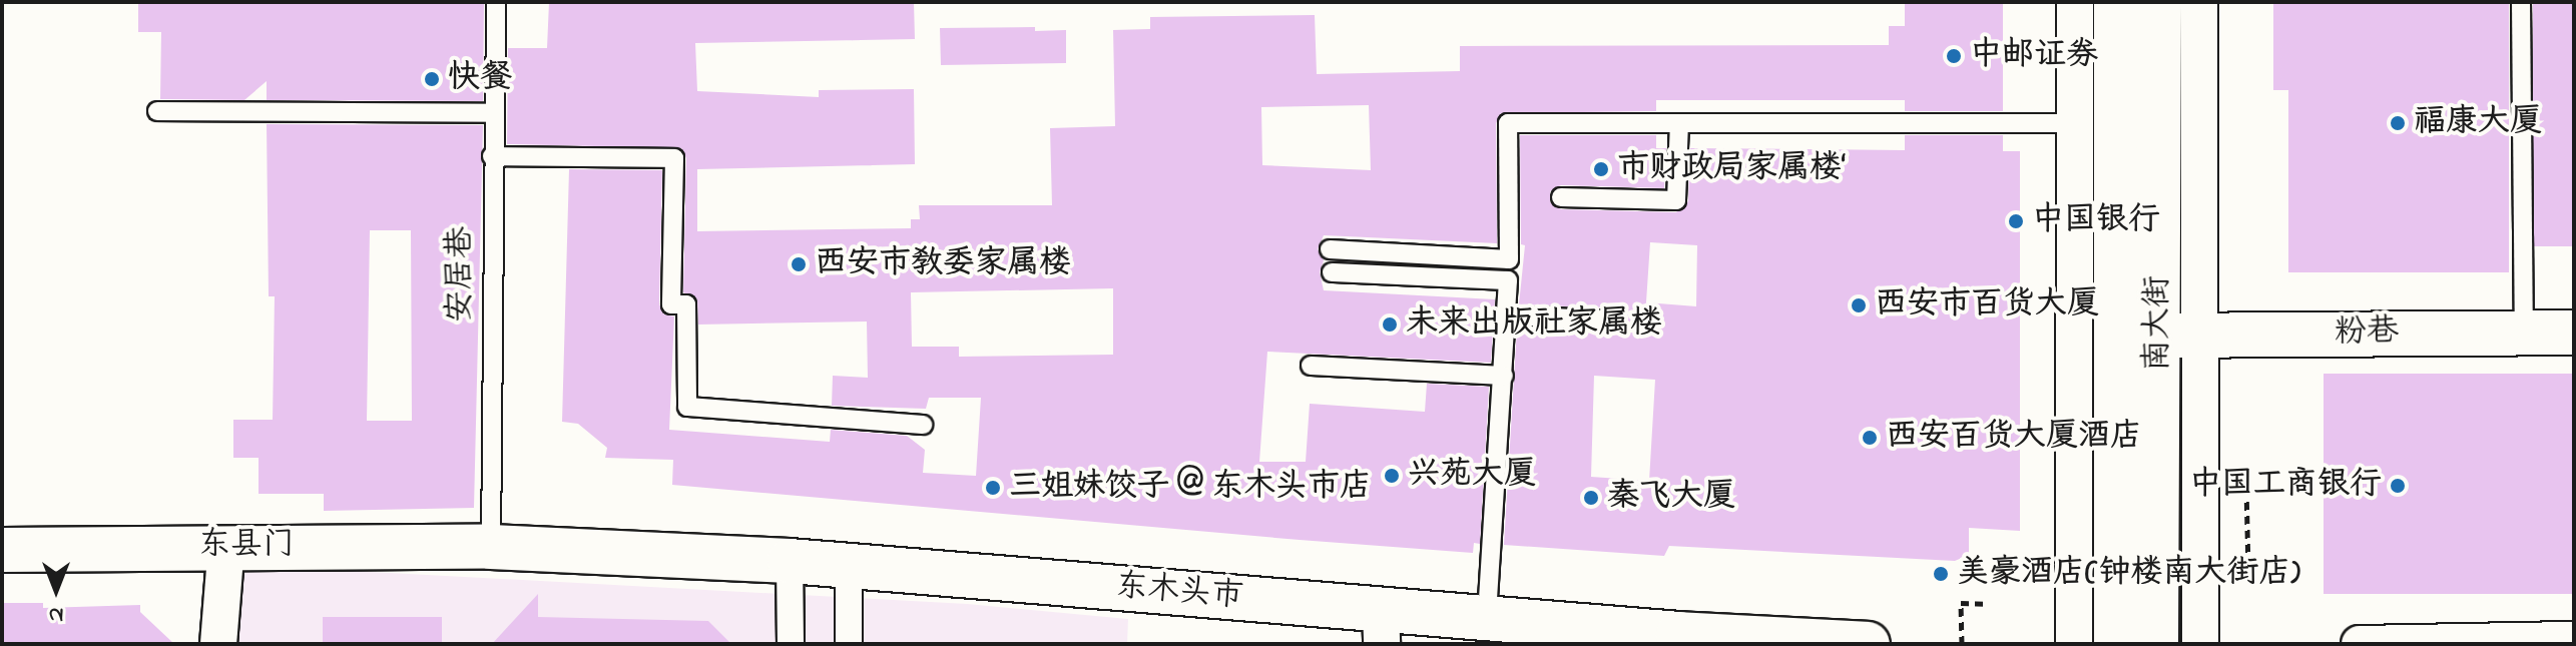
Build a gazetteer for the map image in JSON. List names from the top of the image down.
{
  "streets": {
    "street": [
      "南大街",
      "粉巷",
      "东县门",
      "东木头市"
    ],
    "lane": ["安居巷"]
  },
  "crossings": [
    ["安居巷", "东县门"],
    ["安居巷", "东木头市"],
    ["南大街", "粉巷"],
    ["东县门", "东木头市"]
  ],
  "places": [
    "中邮证券",
    "快餐",
    "福康大厦",
    "市财政局家属楼‘",
    "中国银行",
    "西安市教委家属楼",
    "西安市百货大厦",
    "未来出版社家属楼",
    "西安百货大厦酒店",
    "兴苑大厦",
    "中国工商银行",
    "三姐妹饺子 @ 东木头市店",
    "秦飞大厦",
    "美豪酒店(钟楼南大街店)"
  ],
  "north": "bottom"
}
